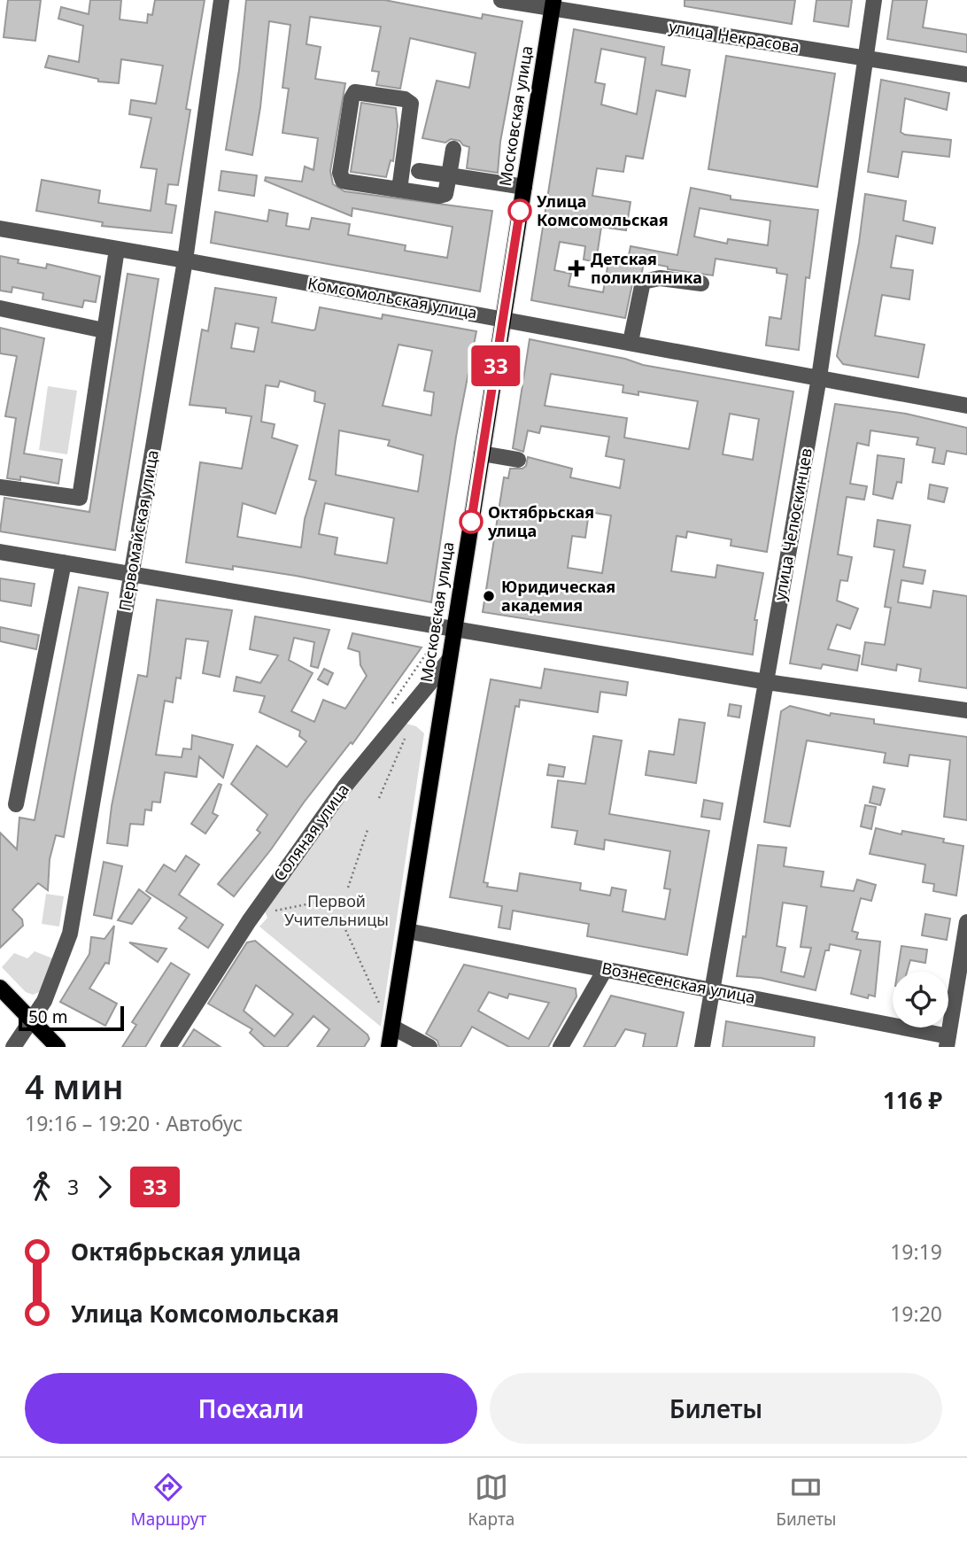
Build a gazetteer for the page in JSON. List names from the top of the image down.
{
  "streets": {
    "main road": ["Московская улица"],
    "street": [
      "улица Некрасова",
      "Комсомольская улица",
      "улица Челюскинцев",
      "Первомайская улица",
      "Соляная улица",
      "Вознесенская улица"
    ]
  },
  "crossings": [
    ["улица Некрасова", "Московская улица"],
    ["улица Некрасова", "улица Челюскинцев"],
    ["Московская улица", "Комсомольская улица"],
    ["Московская улица", "Соляная улица"],
    ["Московская улица", "Вознесенская улица"],
    ["Комсомольская улица", "улица Челюскинцев"],
    ["Комсомольская улица", "Первомайская улица"],
    ["улица Челюскинцев", "Вознесенская улица"]
  ],
  "parks": ["Первой Учительницы"],
  "places": {
    "other": ["Улица Комсомольская", "Октябрьская улица", "Юридическая академия"],
    "health": ["Детская поликлиника"]
  },
  "lines": ["bus line 33"],
  "scale_bar": "50 m",
  "page": {
    "on_map": "33",
    "scale": "50 m",
    "heading": ["4 мин", "19:16 – 19:20 · Автобус", "116 ₽"],
    "legs": ["3", "33"],
    "list": [
      {
        "name": "Октябрьская улица",
        "value": "19:19"
      },
      {
        "name": "Улица Комсомольская",
        "value": "19:20"
      }
    ],
    "buttons": ["Поехали", "Билеты"],
    "tabs": ["Маршрут", "Карта", "Билеты"]
  }
}
